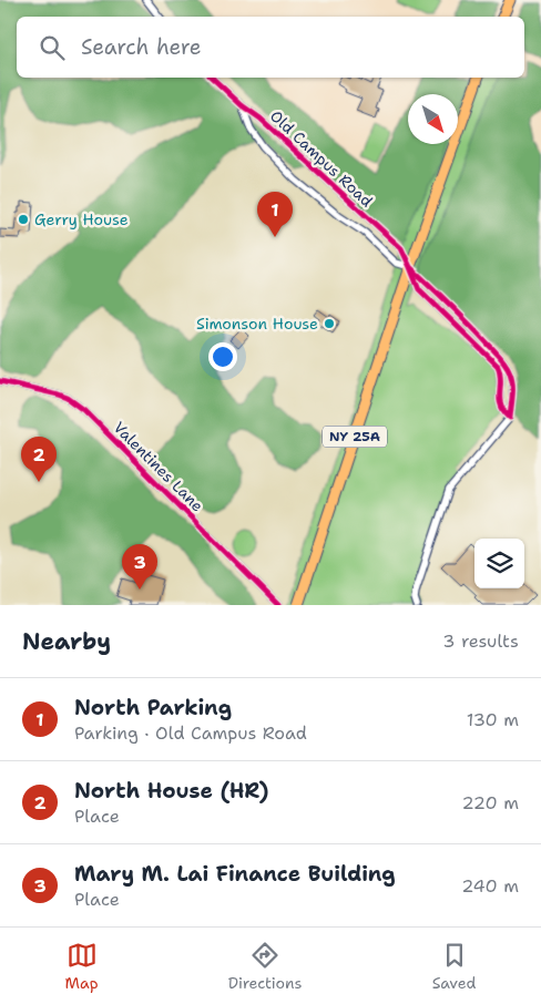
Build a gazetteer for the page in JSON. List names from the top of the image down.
{
  "streets": {
    "main road": ["NY 25A"],
    "street": ["Old Campus Road", "Valentines Lane"]
  },
  "crossings": [
    ["Old Campus Road", "NY 25A"]
  ],
  "places": ["Gerry House", "Simonson House"],
  "north": "bottom right",
  "page": {
    "search": "Search here",
    "pins": ["1", "2", "3"],
    "heading": ["Nearby", "3 results"],
    "list": [
      {
        "mark": "1",
        "name": "North Parking",
        "note": "Parking · Old Campus Road",
        "value": "130 m"
      },
      {
        "mark": "2",
        "name": "North House (HR)",
        "note": "Place",
        "value": "220 m"
      },
      {
        "mark": "3",
        "name": "Mary M. Lai Finance Building",
        "note": "Place",
        "value": "240 m"
      }
    ],
    "nav": ["Map", "Directions", "Saved"]
  }
}
